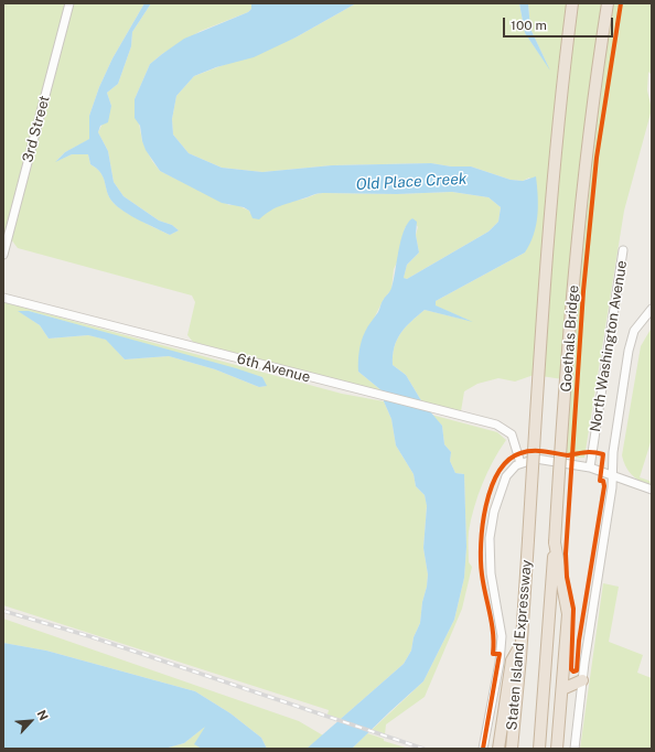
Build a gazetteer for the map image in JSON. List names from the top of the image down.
{
  "streets": {
    "highway": ["Goethals Bridge", "Staten Island Expressway"],
    "street": ["3rd Street", "North Washington Avenue", "6th Avenue"]
  },
  "crossings": [
    ["Goethals Bridge", "Staten Island Expressway"]
  ],
  "water": ["Old Place Creek"],
  "scale_bar": "100 m",
  "north": "top right"
}
